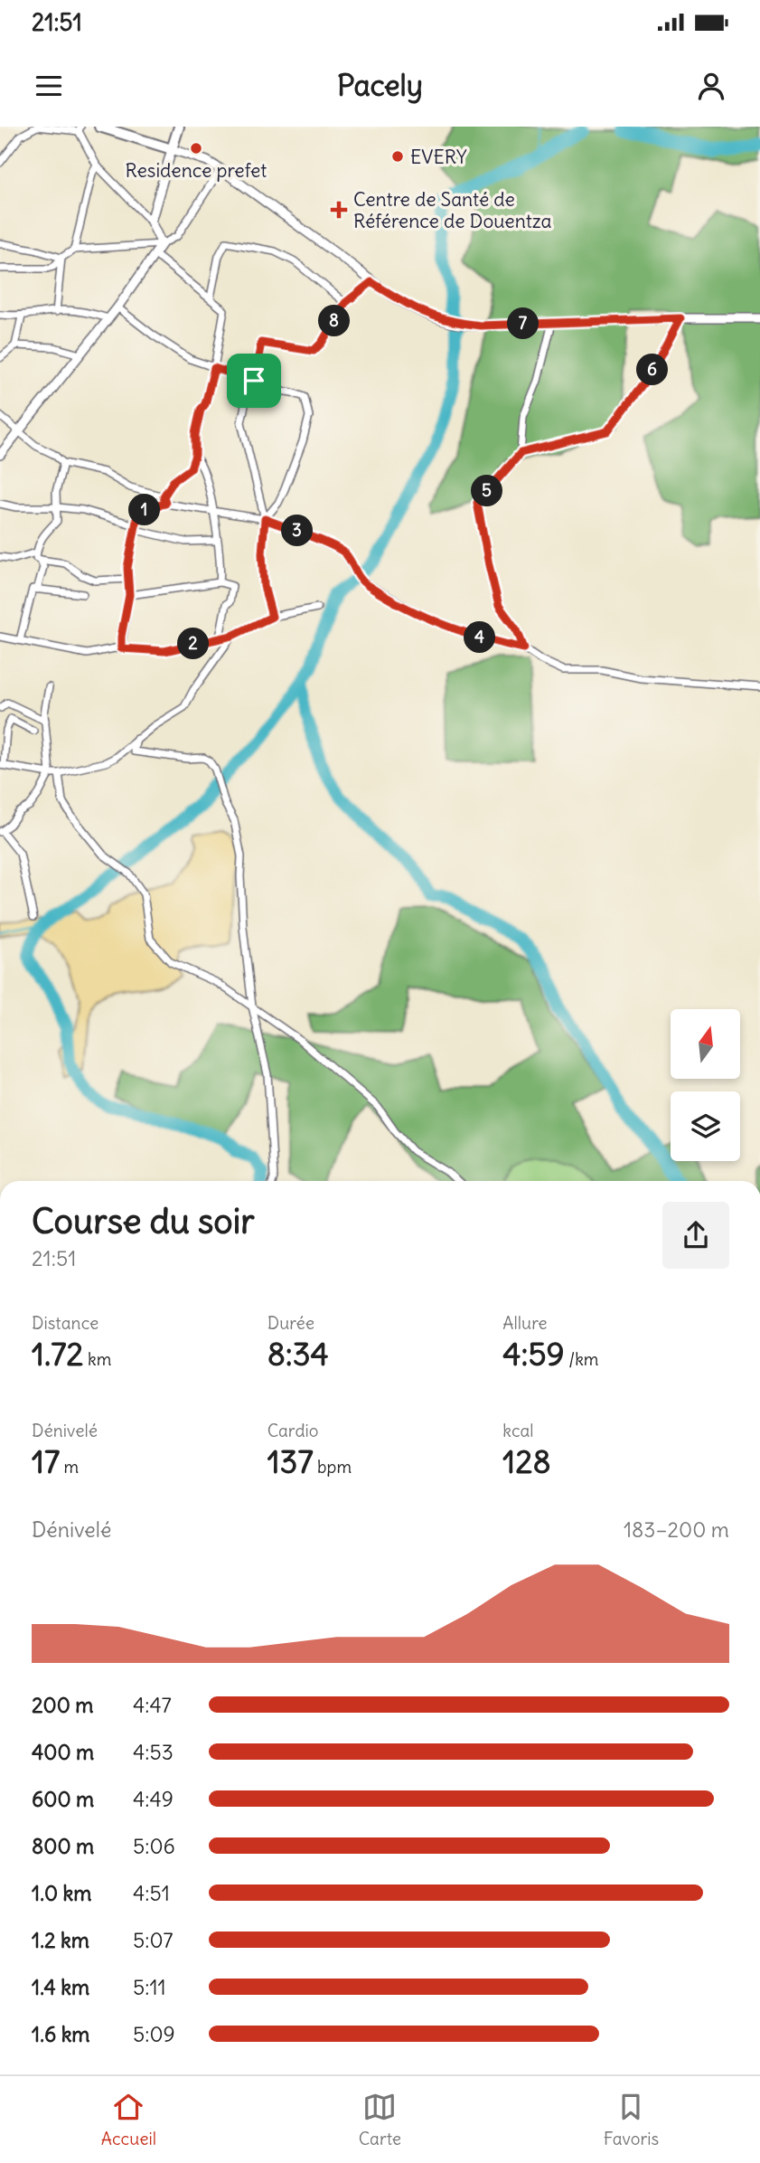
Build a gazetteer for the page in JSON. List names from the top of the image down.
{
  "places": {
    "other": ["Residence prefet", "EVERY"],
    "health": ["Centre de Santé de Référence de Douentza"]
  },
  "north": "top",
  "page": {
    "status": "21:51",
    "header": "Pacely",
    "pins": [
      "8",
      "7",
      "6",
      "5",
      "1",
      "3",
      "4",
      "2"
    ],
    "heading": ["Course du soir", "21:51"],
    "stats": [
      ["Distance", "1.72 km"],
      ["Durée", "8:34"],
      ["Allure", "4:59 /km"],
      ["Dénivelé", "17 m"],
      ["Cardio", "137 bpm"],
      ["kcal", "128"]
    ],
    "chart": ["Dénivelé", "183–200 m"],
    "list": [
      {
        "name": "200 m",
        "note": "4:47"
      },
      {
        "name": "400 m",
        "note": "4:53"
      },
      {
        "name": "600 m",
        "note": "4:49"
      },
      {
        "name": "800 m",
        "note": "5:06"
      },
      {
        "name": "1.0 km",
        "note": "4:51"
      },
      {
        "name": "1.2 km",
        "note": "5:07"
      },
      {
        "name": "1.4 km",
        "note": "5:11"
      },
      {
        "name": "1.6 km",
        "note": "5:09"
      }
    ],
    "tabs": ["Accueil", "Carte", "Favoris"]
  }
}
